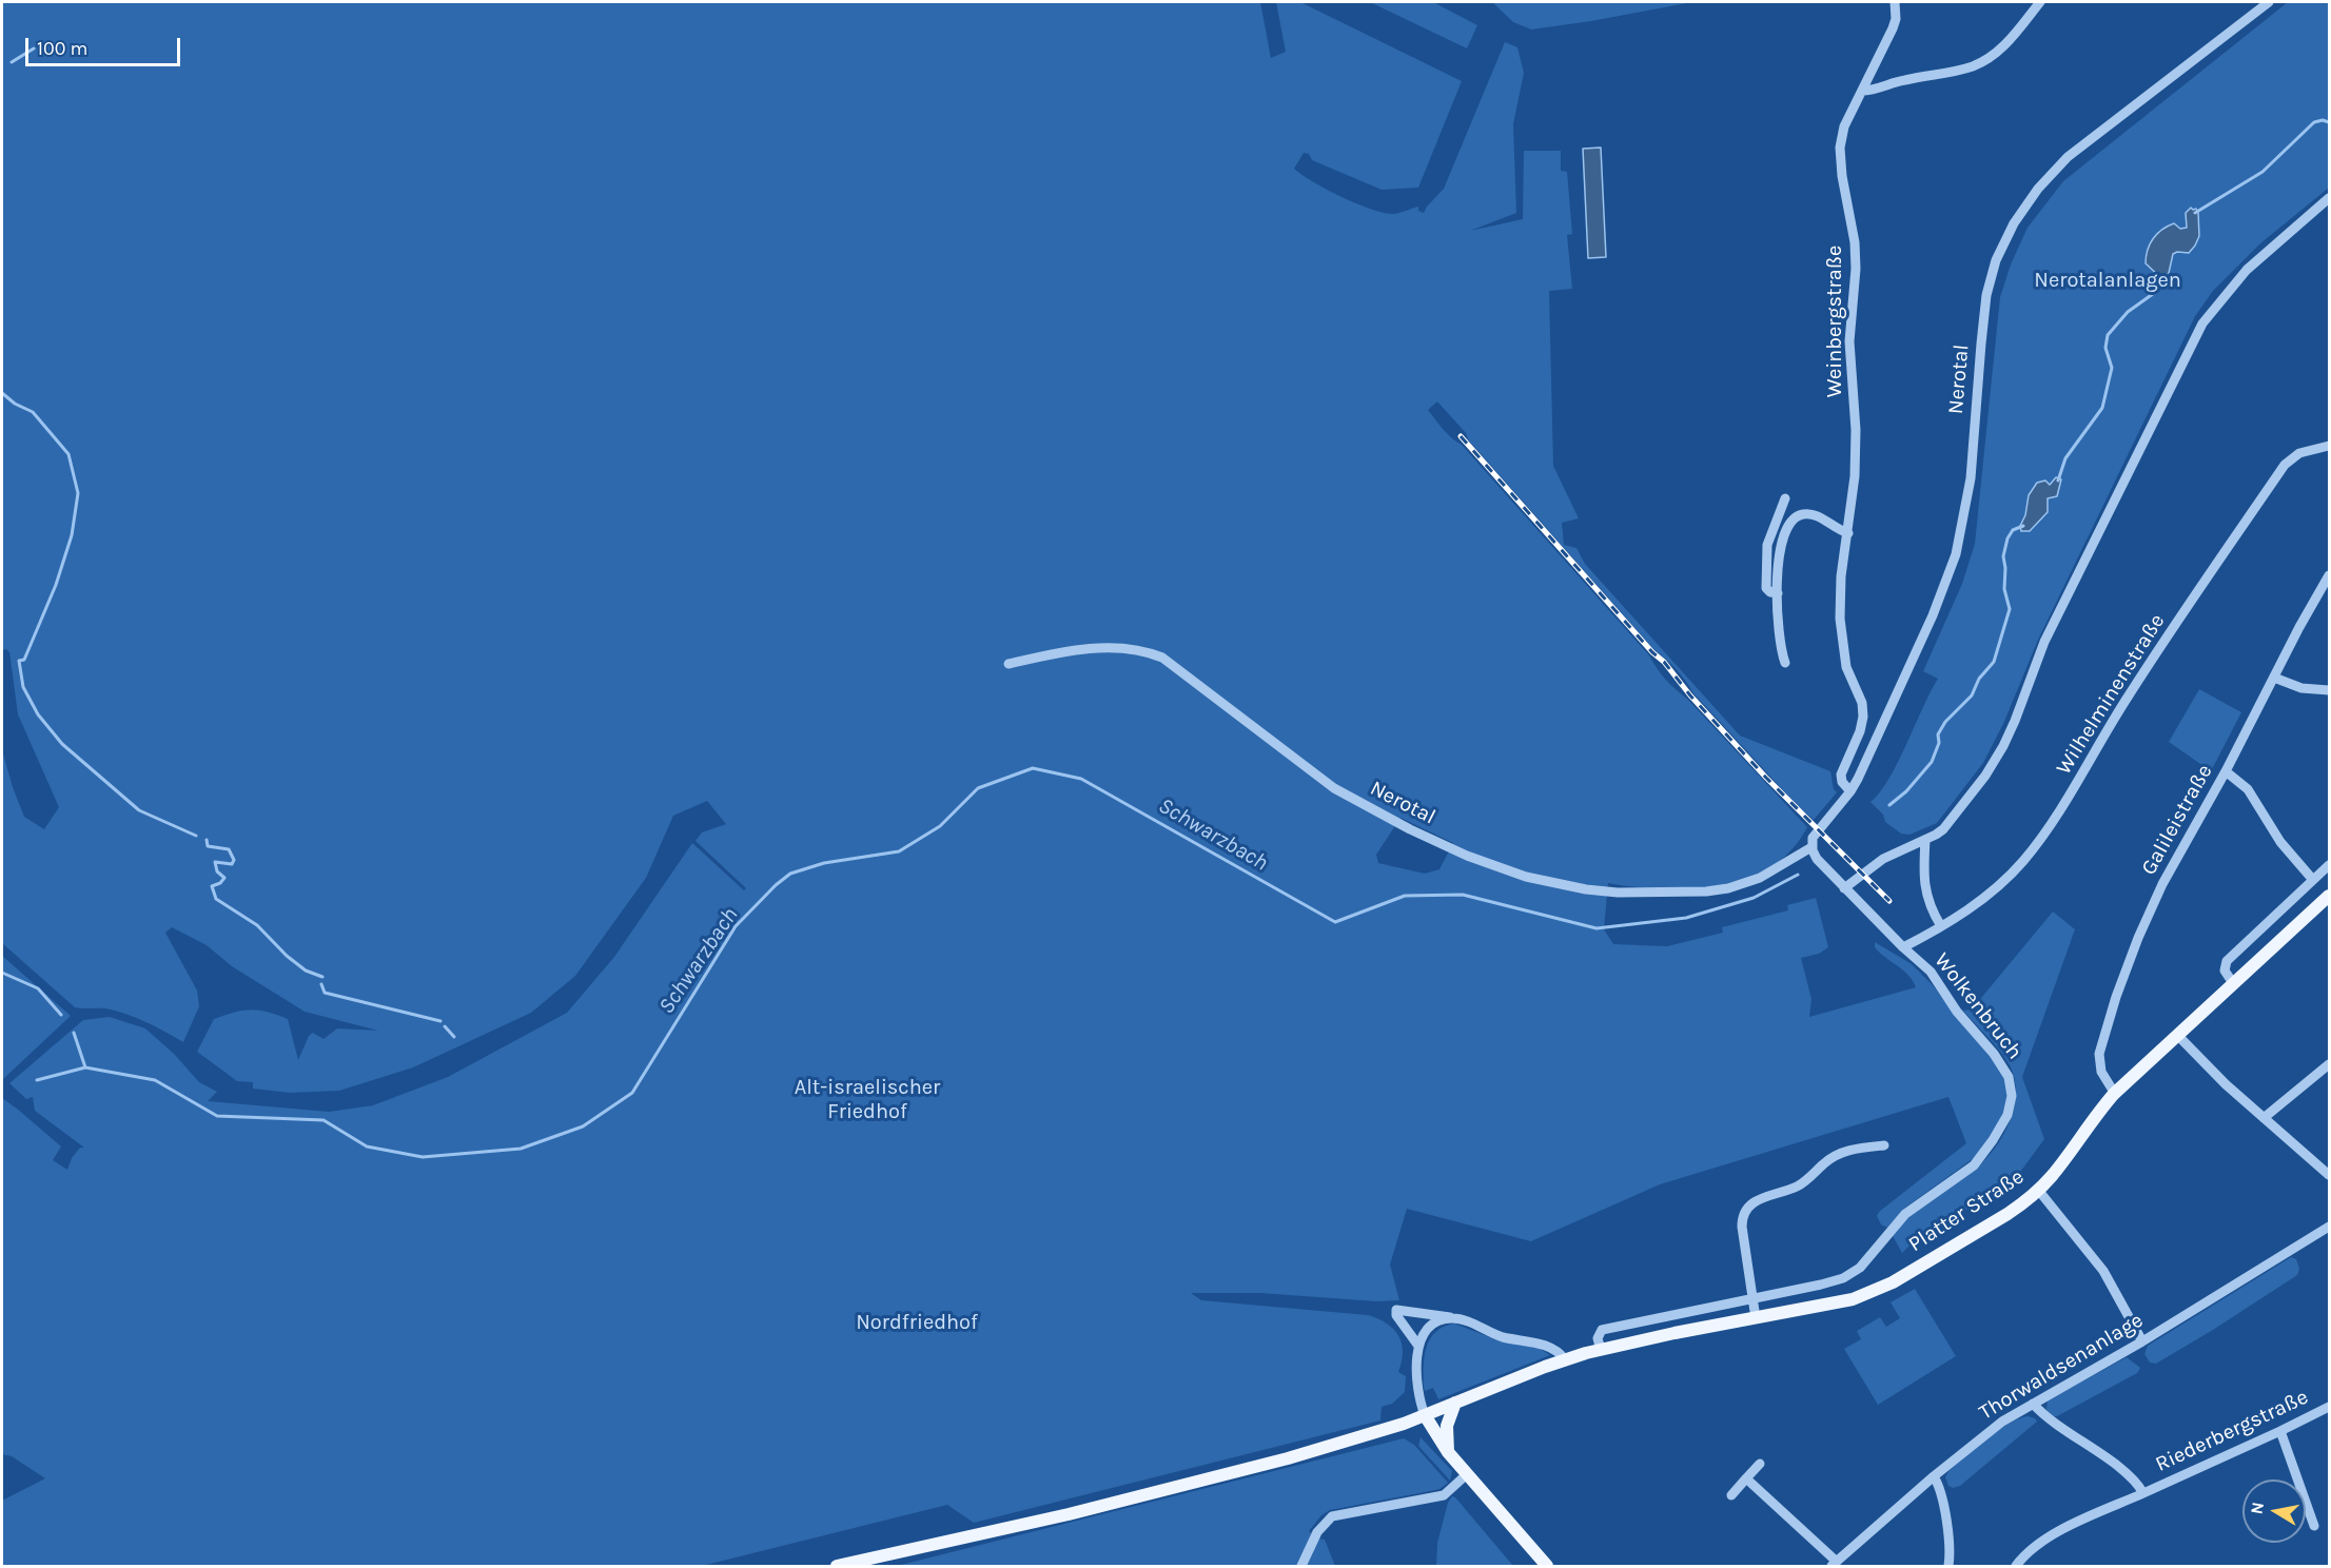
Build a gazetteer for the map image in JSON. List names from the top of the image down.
{
  "streets": {
    "main road": ["Platter Straße"],
    "street": [
      "Weinbergstraße",
      "Nerotal",
      "Wilhelminenstraße",
      "Galileistraße",
      "Wolkenbruch",
      "Thorwaldsenanlage",
      "Riederbergstraße"
    ]
  },
  "crossings": [
    ["Weinbergstraße", "Nerotal"],
    ["Wilhelminenstraße", "Wolkenbruch"],
    ["Galileistraße", "Platter Straße"],
    ["Thorwaldsenanlage", "Riederbergstraße"]
  ],
  "water": ["Schwarzbach"],
  "parks": ["Nerotalanlagen", "Alt-israelischer Friedhof", "Nordfriedhof"],
  "scale_bar": "100 m",
  "north": "left"
}
